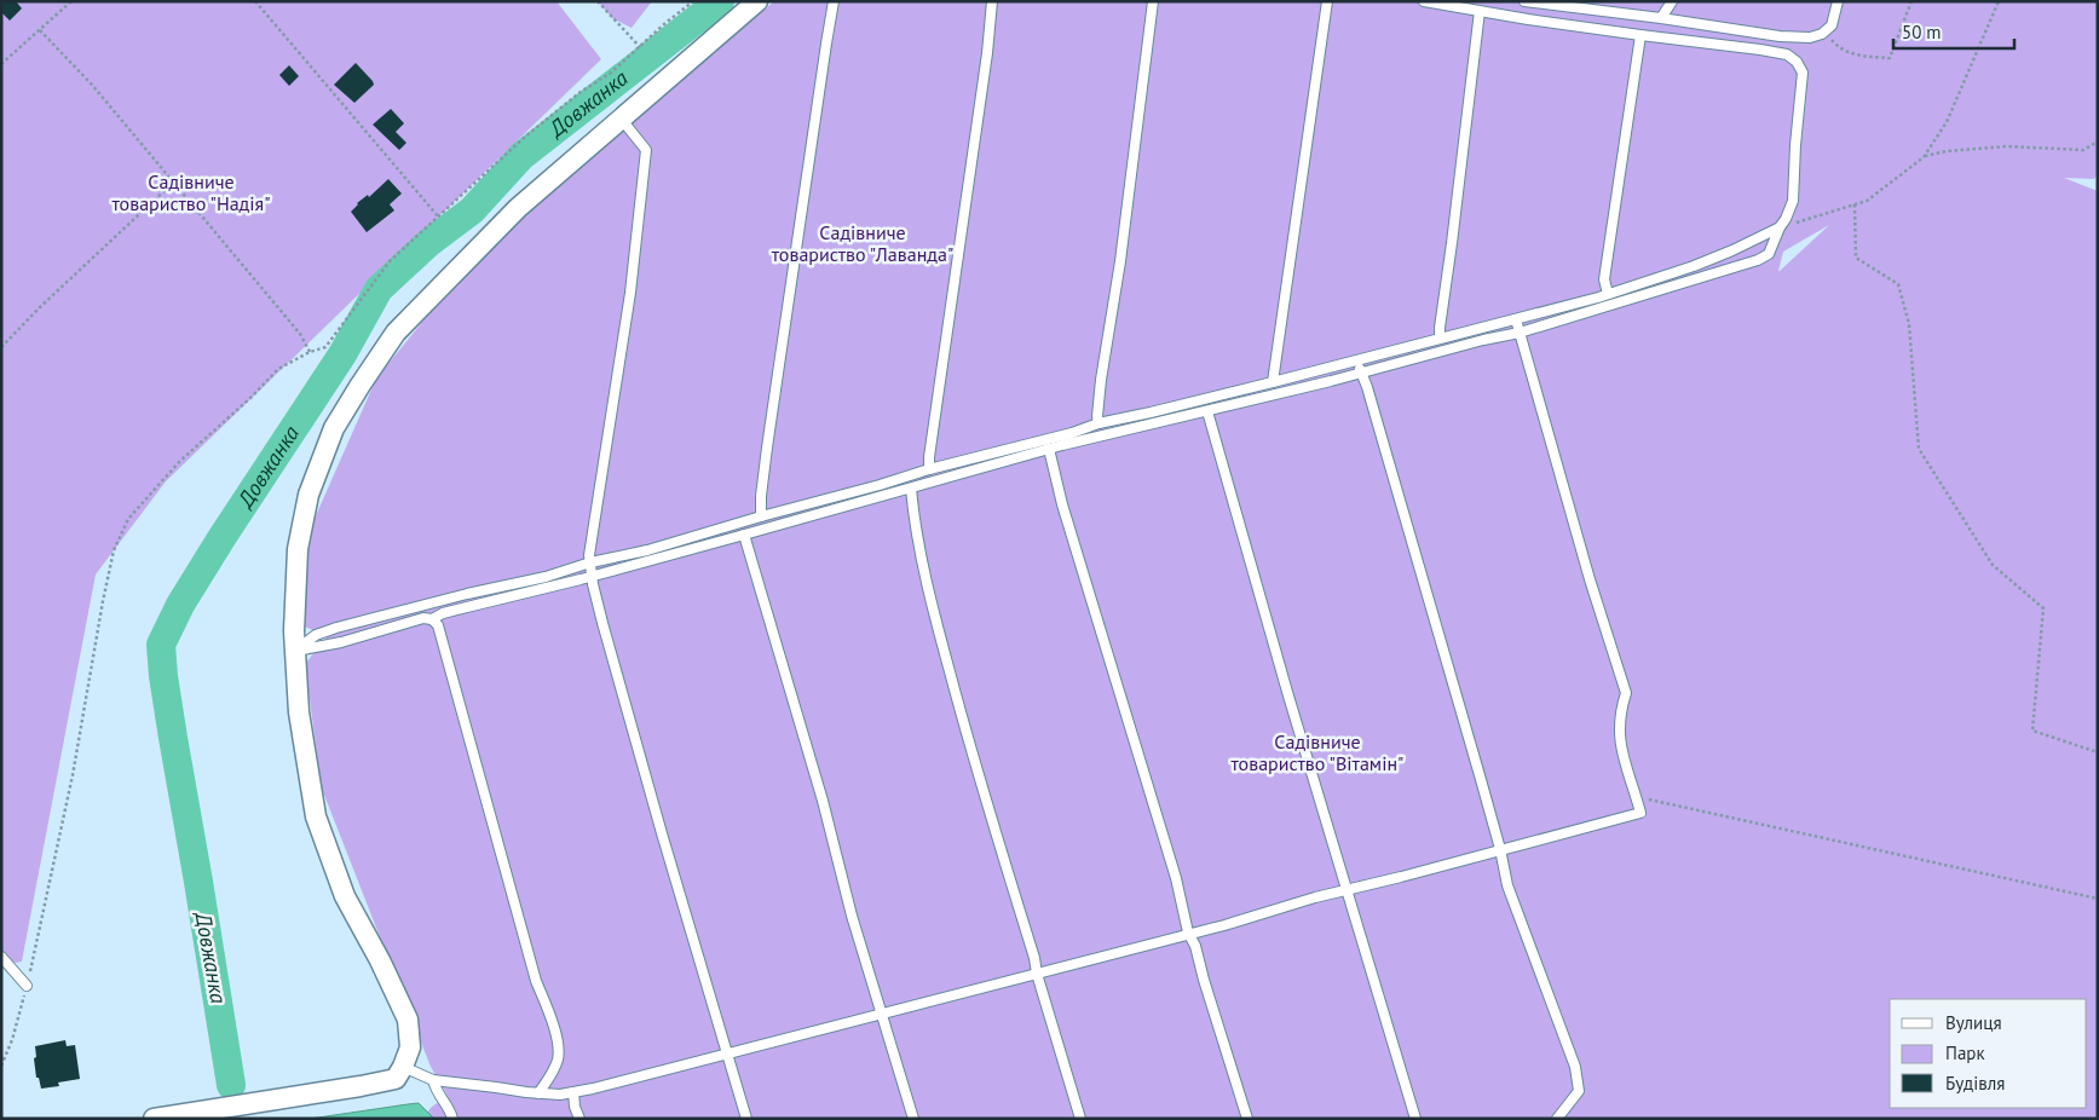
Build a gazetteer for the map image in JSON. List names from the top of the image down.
{
  "water": ["Довжанка"],
  "parks": ["Садівниче товариство \"Надія\"", "Садівниче товариство \"Лаванда\"", "Садівниче товариство \"Вітамін\""],
  "legend": ["Вулиця", "Парк", "Будівля"],
  "scale_bar": "50 m"
}
